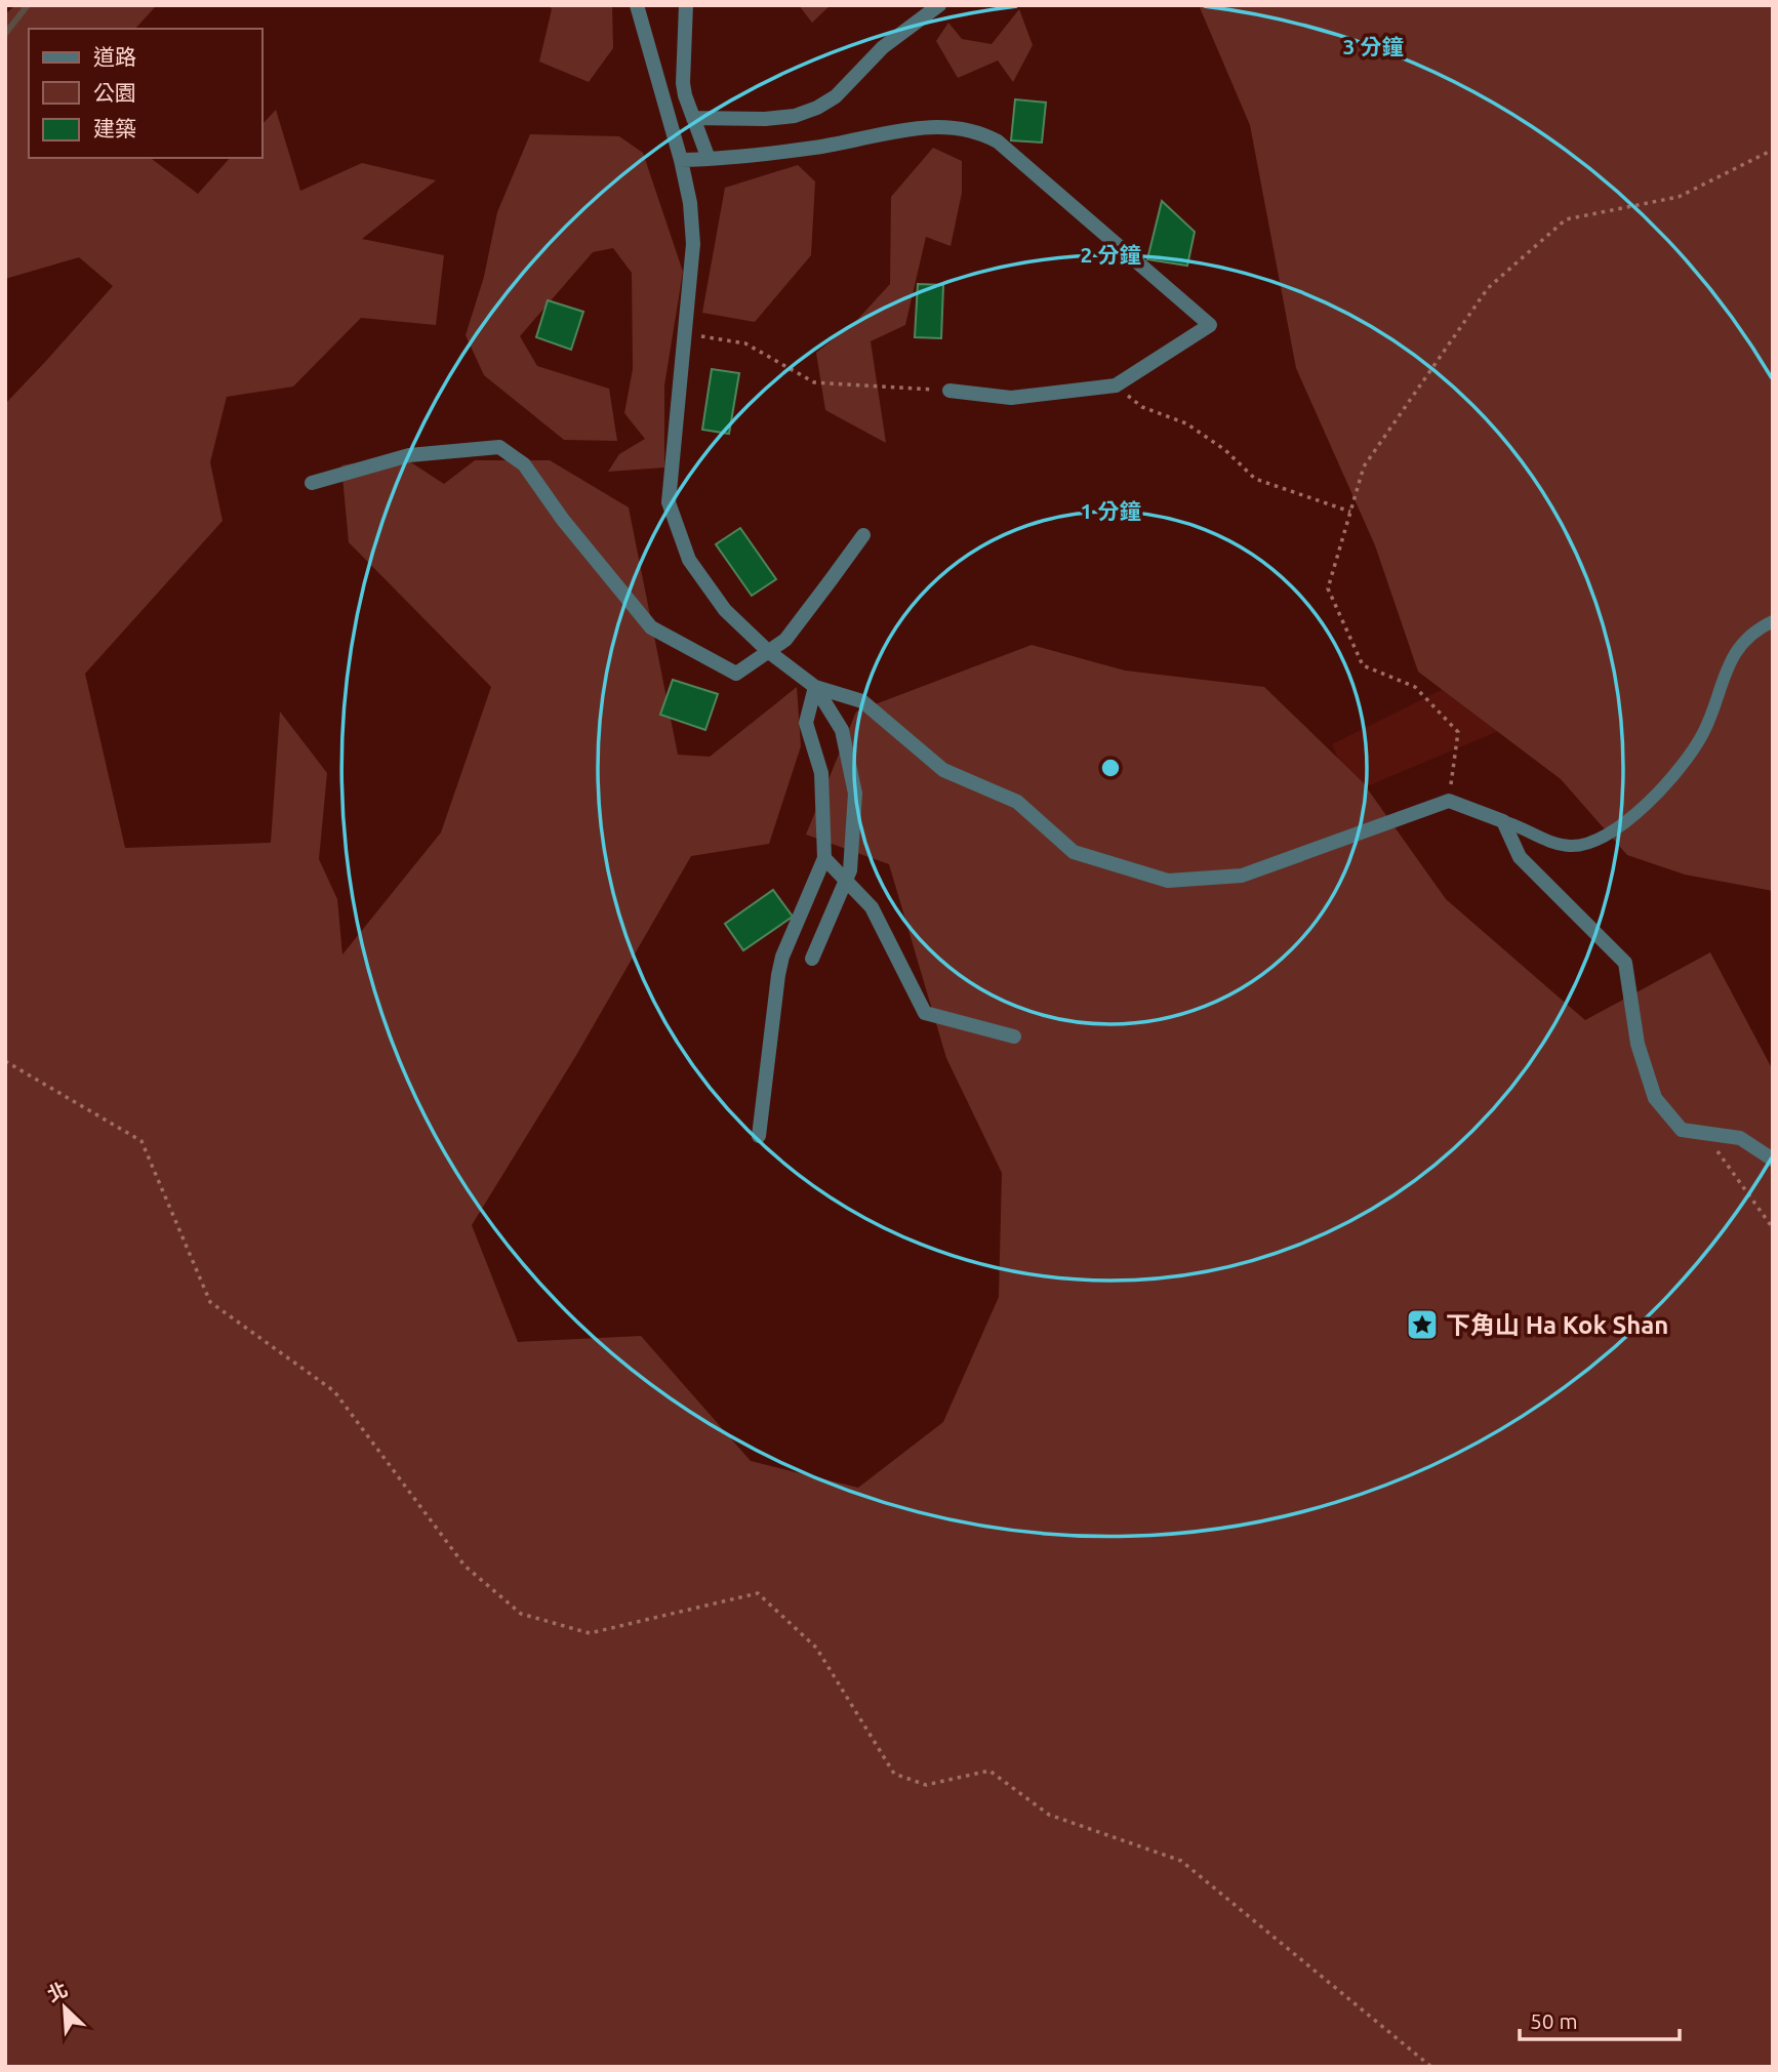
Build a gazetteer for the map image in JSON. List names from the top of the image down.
{
  "places": {
    "place": ["下角山 Ha Kok Shan"]
  },
  "legend": ["道路", "公園", "建築"],
  "scale_bar": "50 m",
  "north": "top left",
  "rings": ["3 分鐘", "2 分鐘", "1 分鐘"]
}
